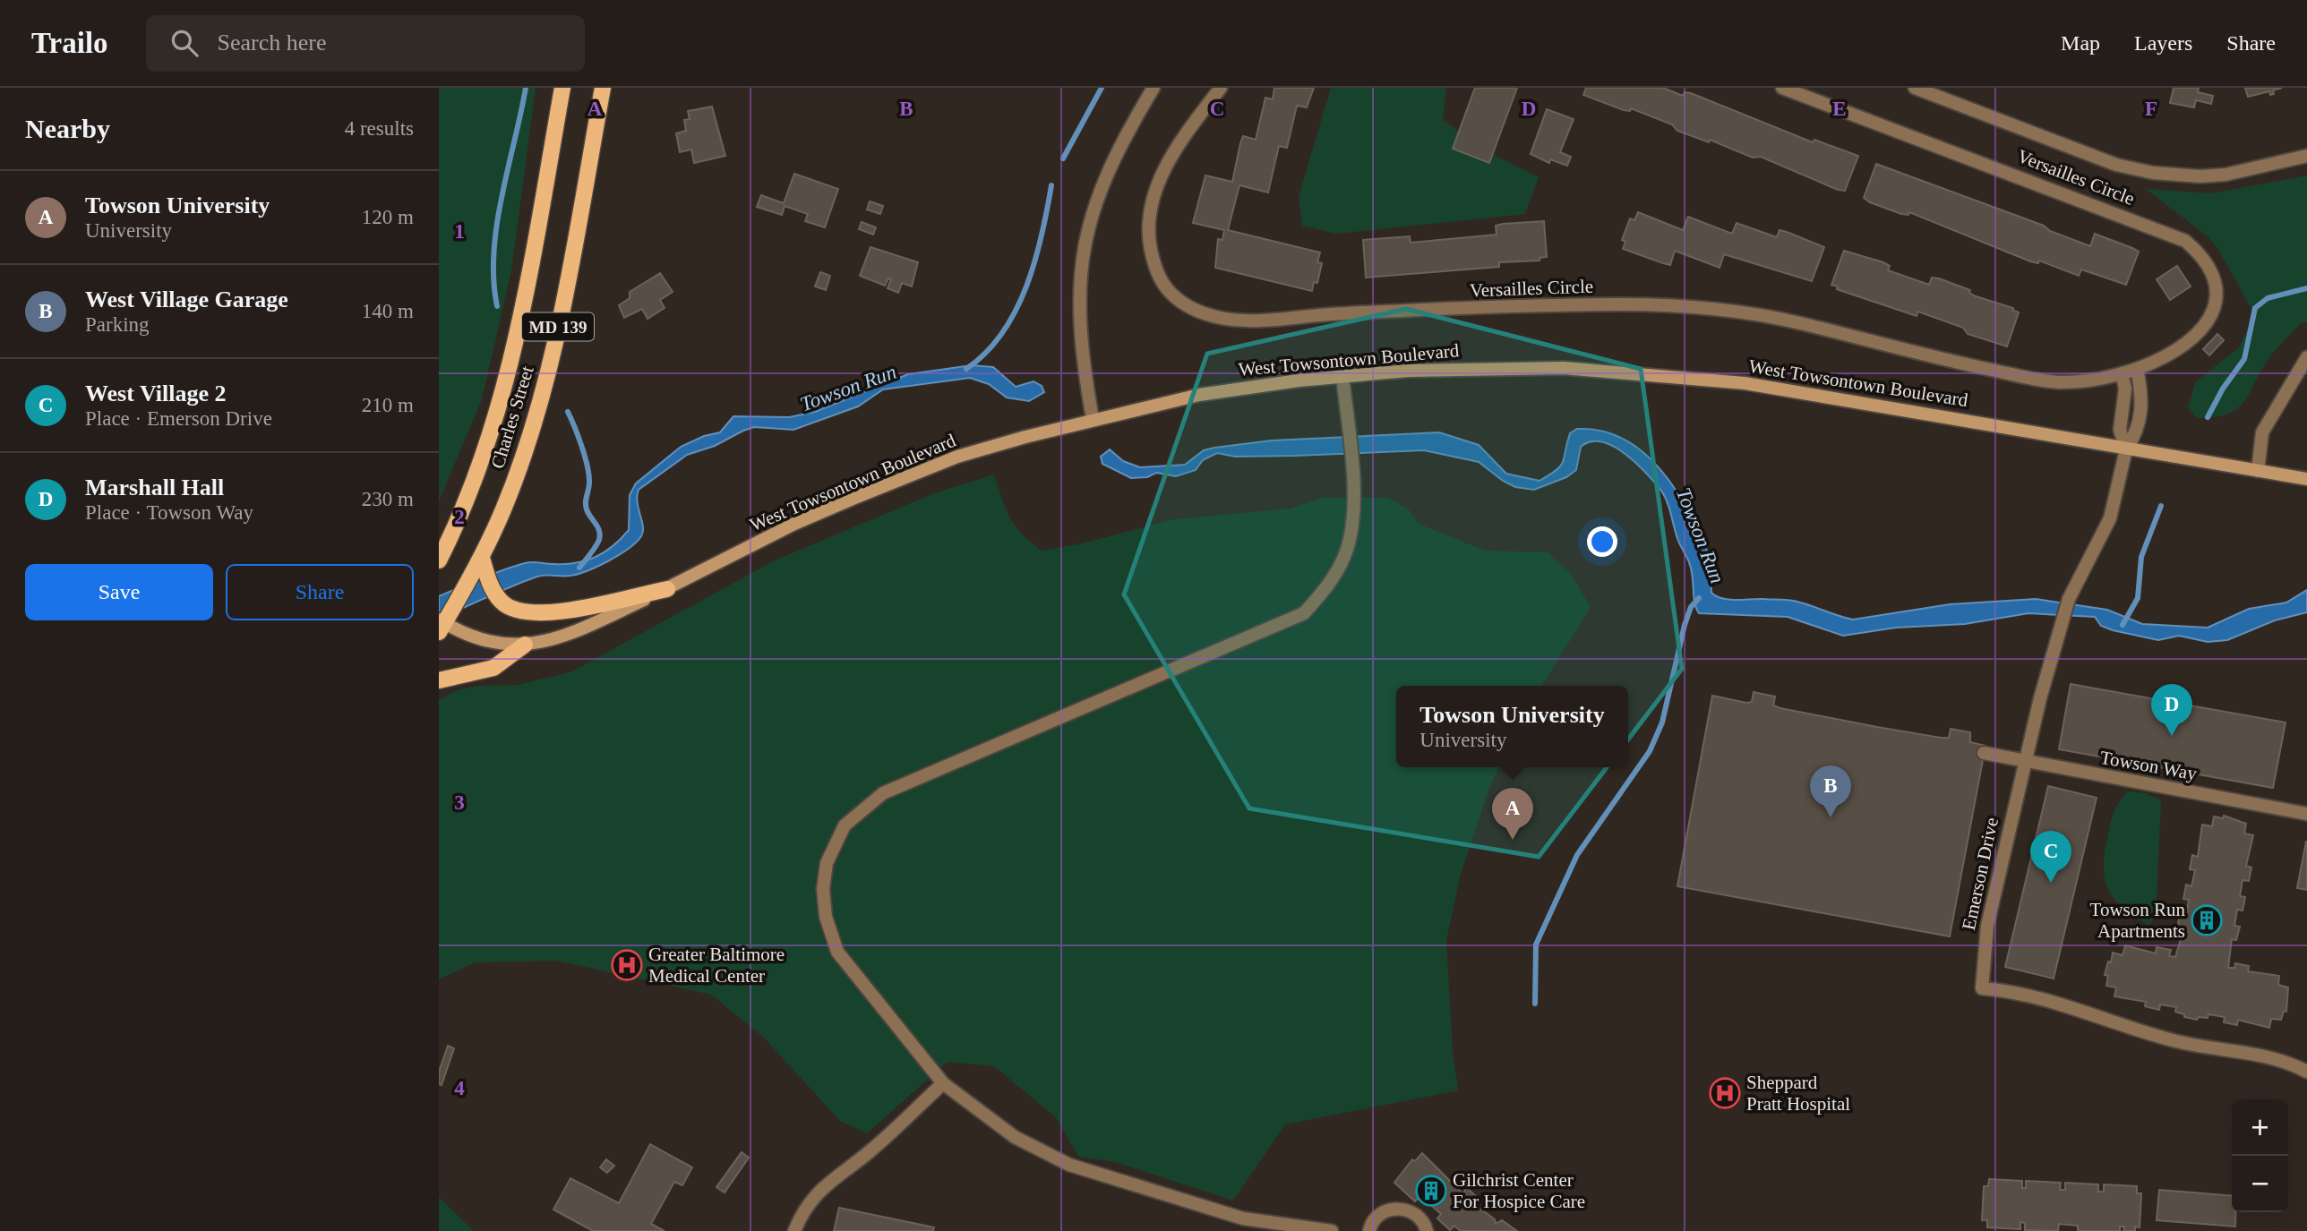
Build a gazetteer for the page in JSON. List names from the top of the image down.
{
  "streets": {
    "main road": ["MD 139", "West Towsontown Boulevard", "Charles Street"],
    "street": ["Versailles Circle", "Towson Way", "Emerson Drive"]
  },
  "crossings": [
    ["West Towsontown Boulevard", "Charles Street"],
    ["West Towsontown Boulevard", "Emerson Drive"],
    ["Towson Way", "Emerson Drive"]
  ],
  "water": ["Towson Run"],
  "places": {
    "building": ["Towson Run Apartments", "Gilchrist Center For Hospice Care"],
    "hospital": ["Greater Baltimore Medical Center", "Sheppard Pratt Hospital"]
  },
  "page": {
    "header": "Trailo",
    "search": "Search here",
    "nav": ["Map", "Layers", "Share"],
    "heading": ["Nearby", "4 results"],
    "list": [
      {
        "mark": "A",
        "name": "Towson University",
        "note": "University",
        "value": "120 m"
      },
      {
        "mark": "B",
        "name": "West Village Garage",
        "note": "Parking",
        "value": "140 m"
      },
      {
        "mark": "C",
        "name": "West Village 2",
        "note": "Place · Emerson Drive",
        "value": "210 m"
      },
      {
        "mark": "D",
        "name": "Marshall Hall",
        "note": "Place · Towson Way",
        "value": "230 m"
      }
    ],
    "buttons": ["Save", "Share"],
    "pins": [
      "D",
      "B",
      "A",
      "C"
    ],
    "popup": ["Towson University", "University"],
    "map_buttons": ["+", "−"]
  },
  "grid": {
    "columns": [
      "A",
      "B",
      "C",
      "D",
      "E",
      "F"
    ],
    "rows": [
      "1",
      "2",
      "3",
      "4"
    ]
  }
}
